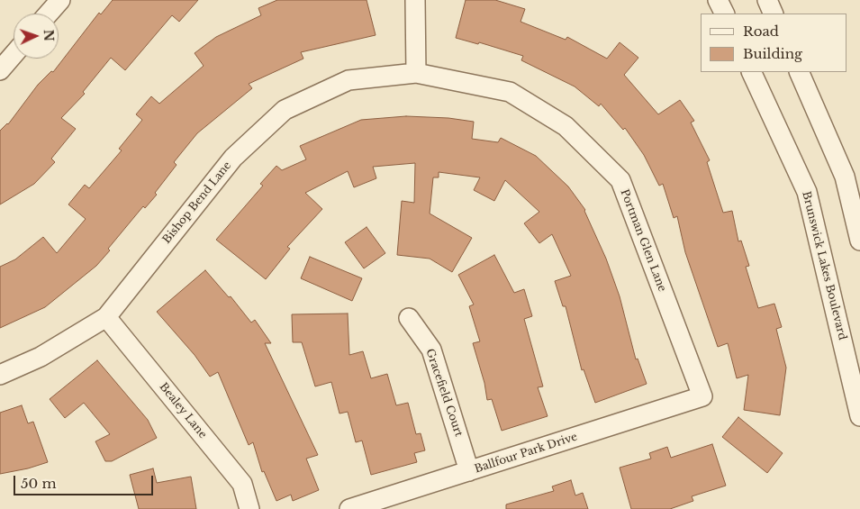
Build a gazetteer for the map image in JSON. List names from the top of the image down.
{
  "streets": {
    "street": [
      "Bishop Bend Lane",
      "Portman Glen Lane",
      "Brunswick Lakes Boulevard",
      "Gracefield Court",
      "Bealey Lane",
      "Ballfour Park Drive"
    ]
  },
  "crossings": [
    ["Bishop Bend Lane", "Portman Glen Lane"],
    ["Bishop Bend Lane", "Bealey Lane"],
    ["Portman Glen Lane", "Ballfour Park Drive"],
    ["Gracefield Court", "Ballfour Park Drive"]
  ],
  "legend": ["Road", "Building"],
  "scale_bar": "50 m",
  "north": "right"
}
